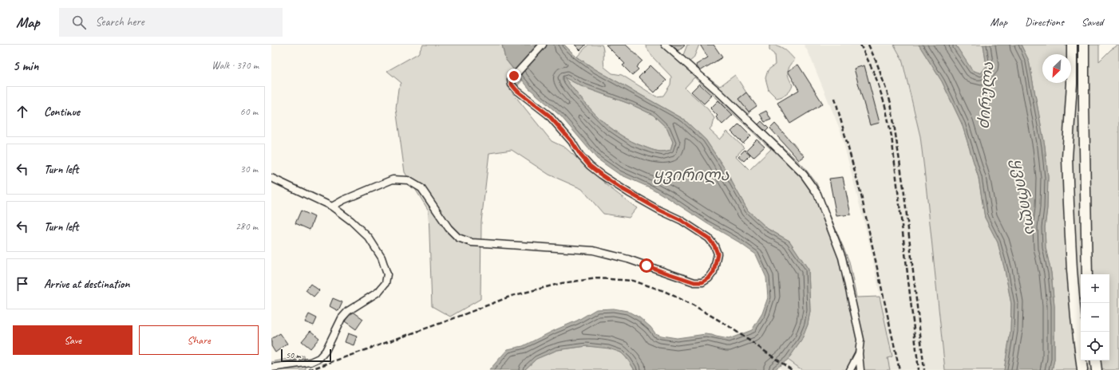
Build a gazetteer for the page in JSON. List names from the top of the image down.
{
  "water": ["ძირულა", "ყვირილა"],
  "scale_bar": "50 m",
  "north": "bottom left",
  "page": {
    "header": "Map",
    "search": "Search here",
    "nav": ["Map", "Directions", "Saved"],
    "heading": ["5 min", "Walk · 370 m"],
    "list": [
      ["Continue", "60 m"],
      ["Turn left", "30 m"],
      ["Turn left", "280 m"],
      "Arrive at destination"
    ],
    "map_buttons": ["+", "−"],
    "buttons": ["Save", "Share"],
    "scale": "50 m"
  }
}
